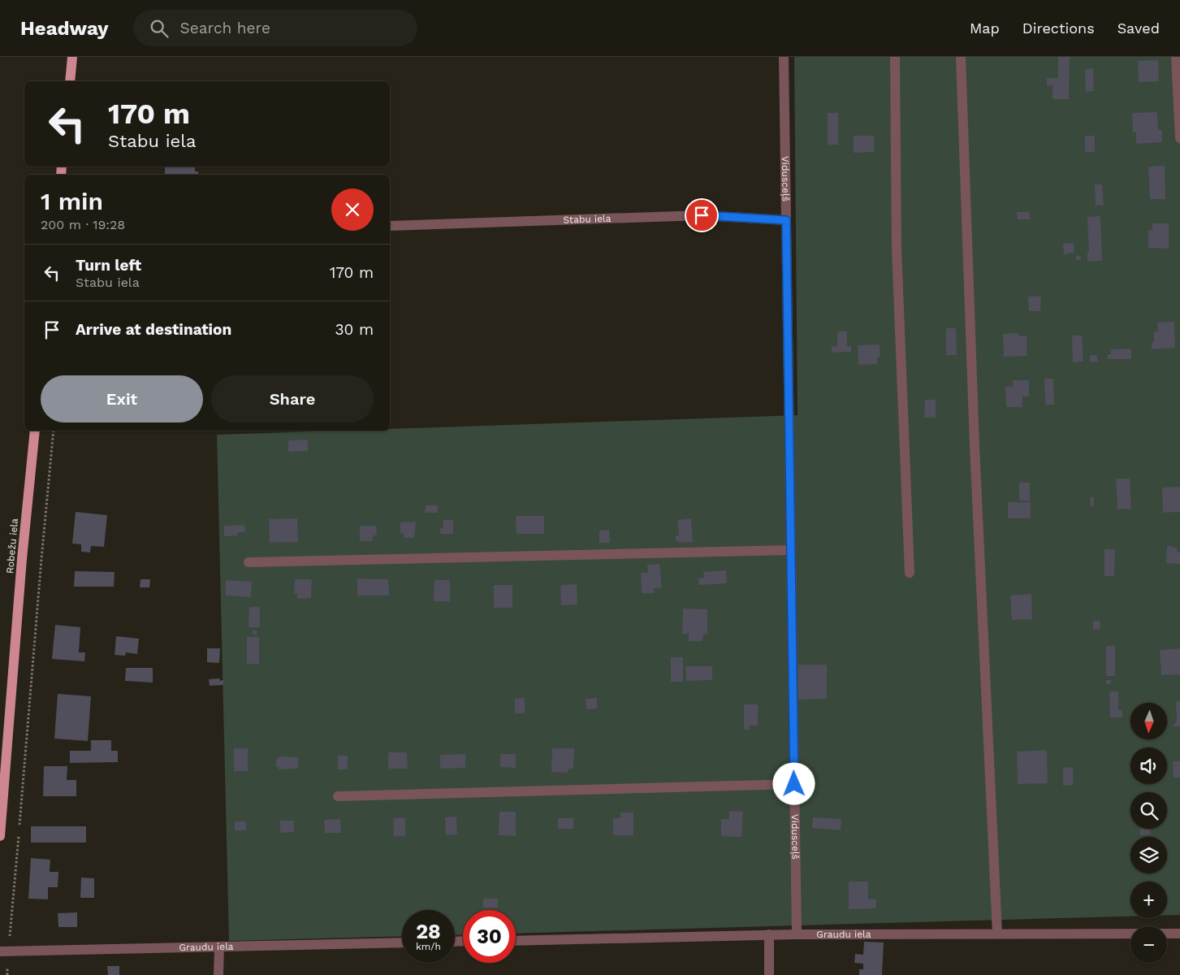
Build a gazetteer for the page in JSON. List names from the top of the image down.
{
  "streets": {
    "main road": ["Robežu iela"],
    "street": ["Vidusceļš", "Stabu iela", "Graudu iela"]
  },
  "crossings": [
    ["Vidusceļš", "Stabu iela"],
    ["Vidusceļš", "Graudu iela"]
  ],
  "north": "bottom",
  "page": {
    "header": "Headway",
    "search": "Search here",
    "nav": ["Map", "Directions", "Saved"],
    "turn": ["170 m", "Stabu iela"],
    "heading": ["1 min", "200 m · 19:28"],
    "list": [
      {
        "name": "Turn left",
        "note": "Stabu iela",
        "value": "170 m"
      },
      {
        "name": "Arrive at destination",
        "value": "30 m"
      }
    ],
    "buttons": ["Exit", "Share"],
    "map_buttons": ["+", "−"],
    "speed": "28 km/h",
    "limit": "30"
  }
}
